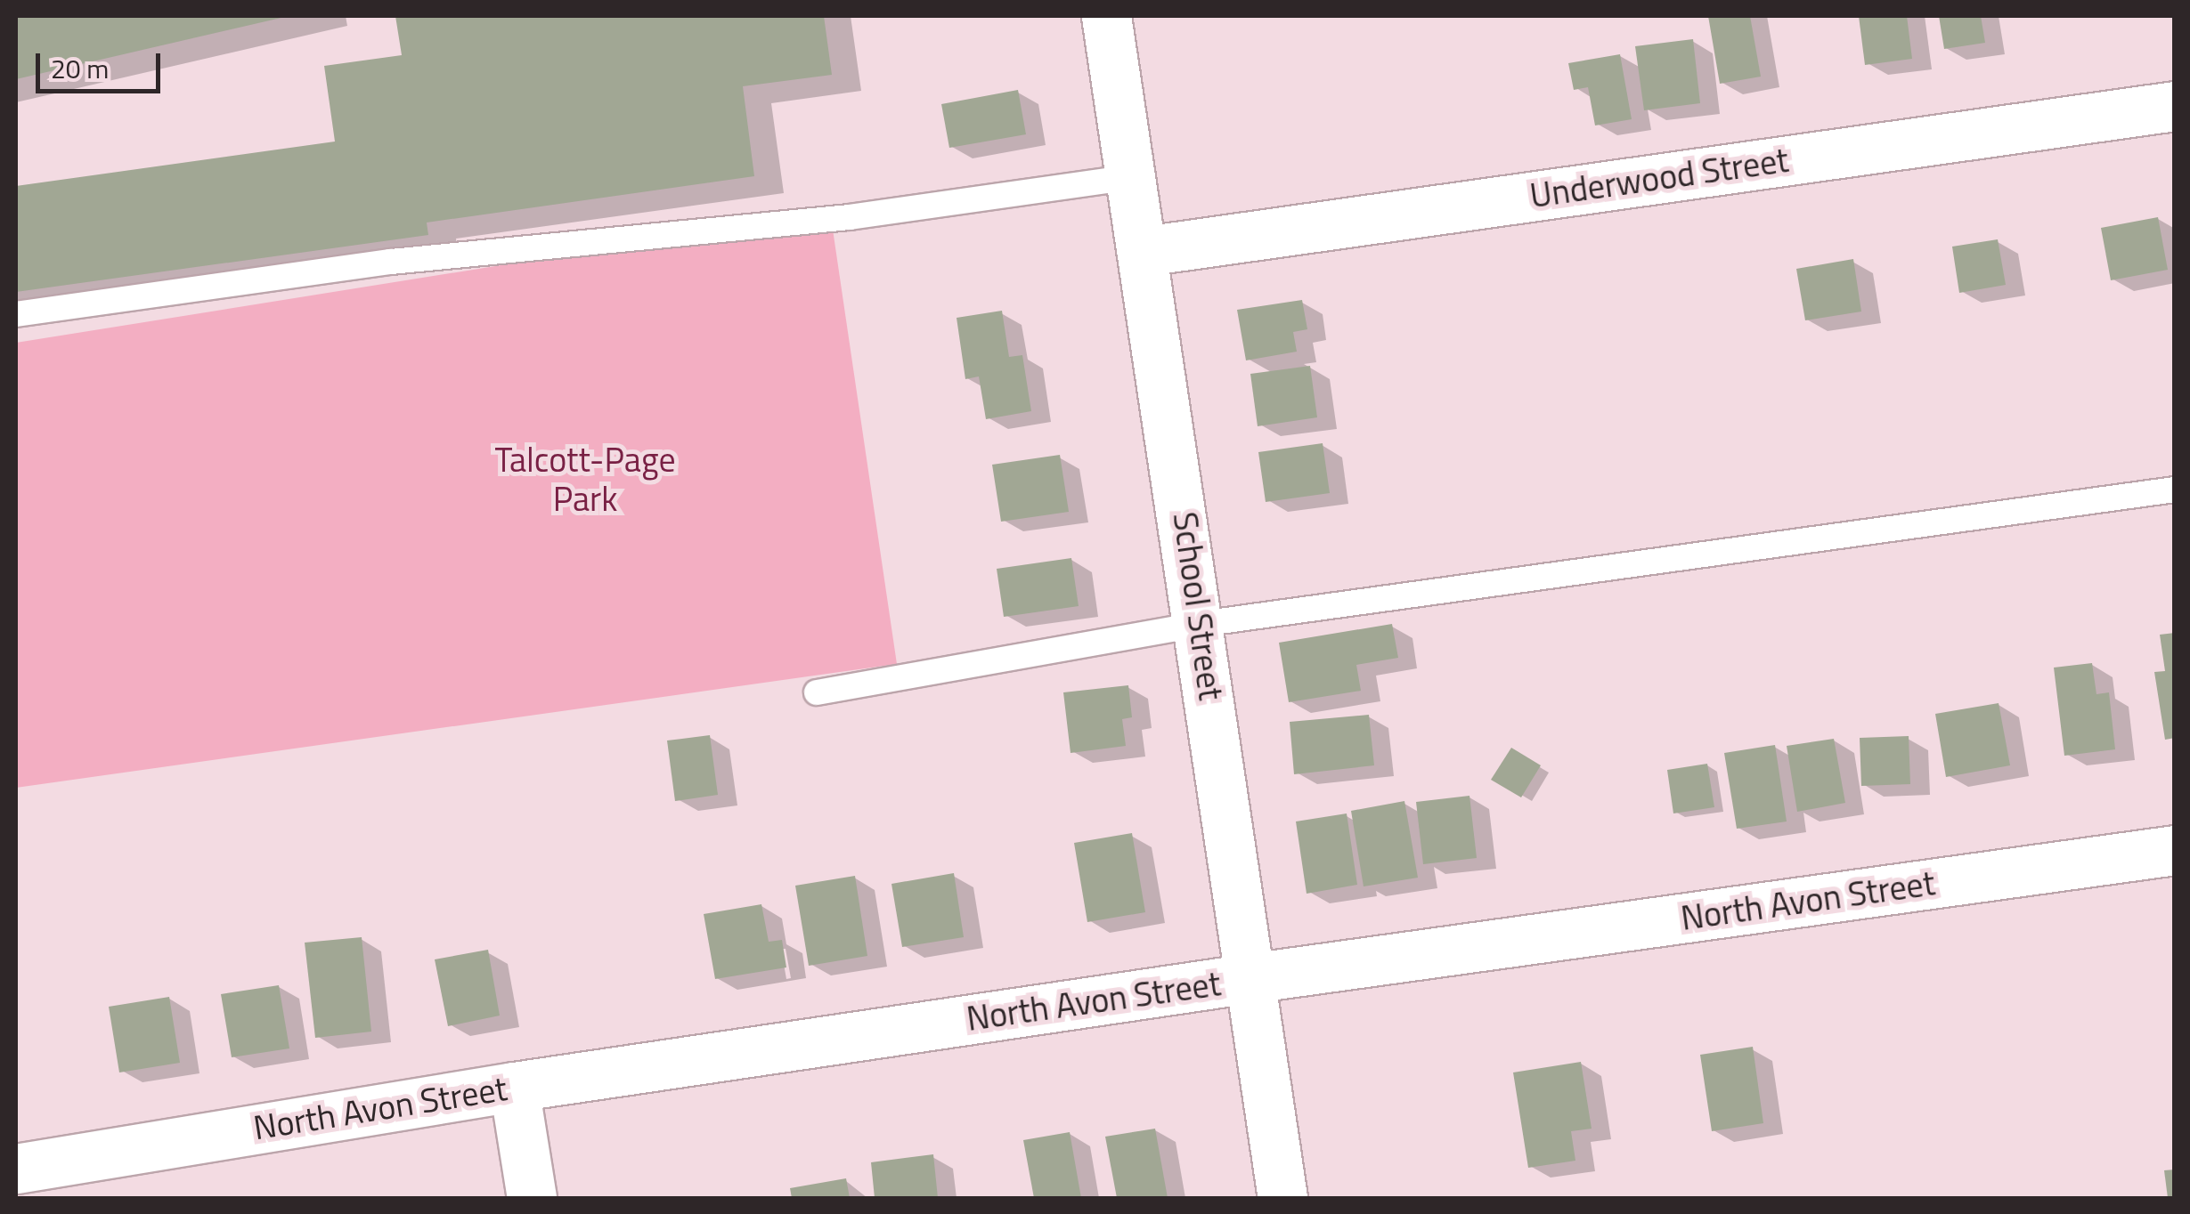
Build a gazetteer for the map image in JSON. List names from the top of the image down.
{
  "streets": {
    "street": ["Underwood Street", "School Street", "North Avon Street"]
  },
  "crossings": [
    ["Underwood Street", "School Street"],
    ["School Street", "North Avon Street"]
  ],
  "parks": ["Talcott-Page Park"],
  "scale_bar": "20 m"
}
